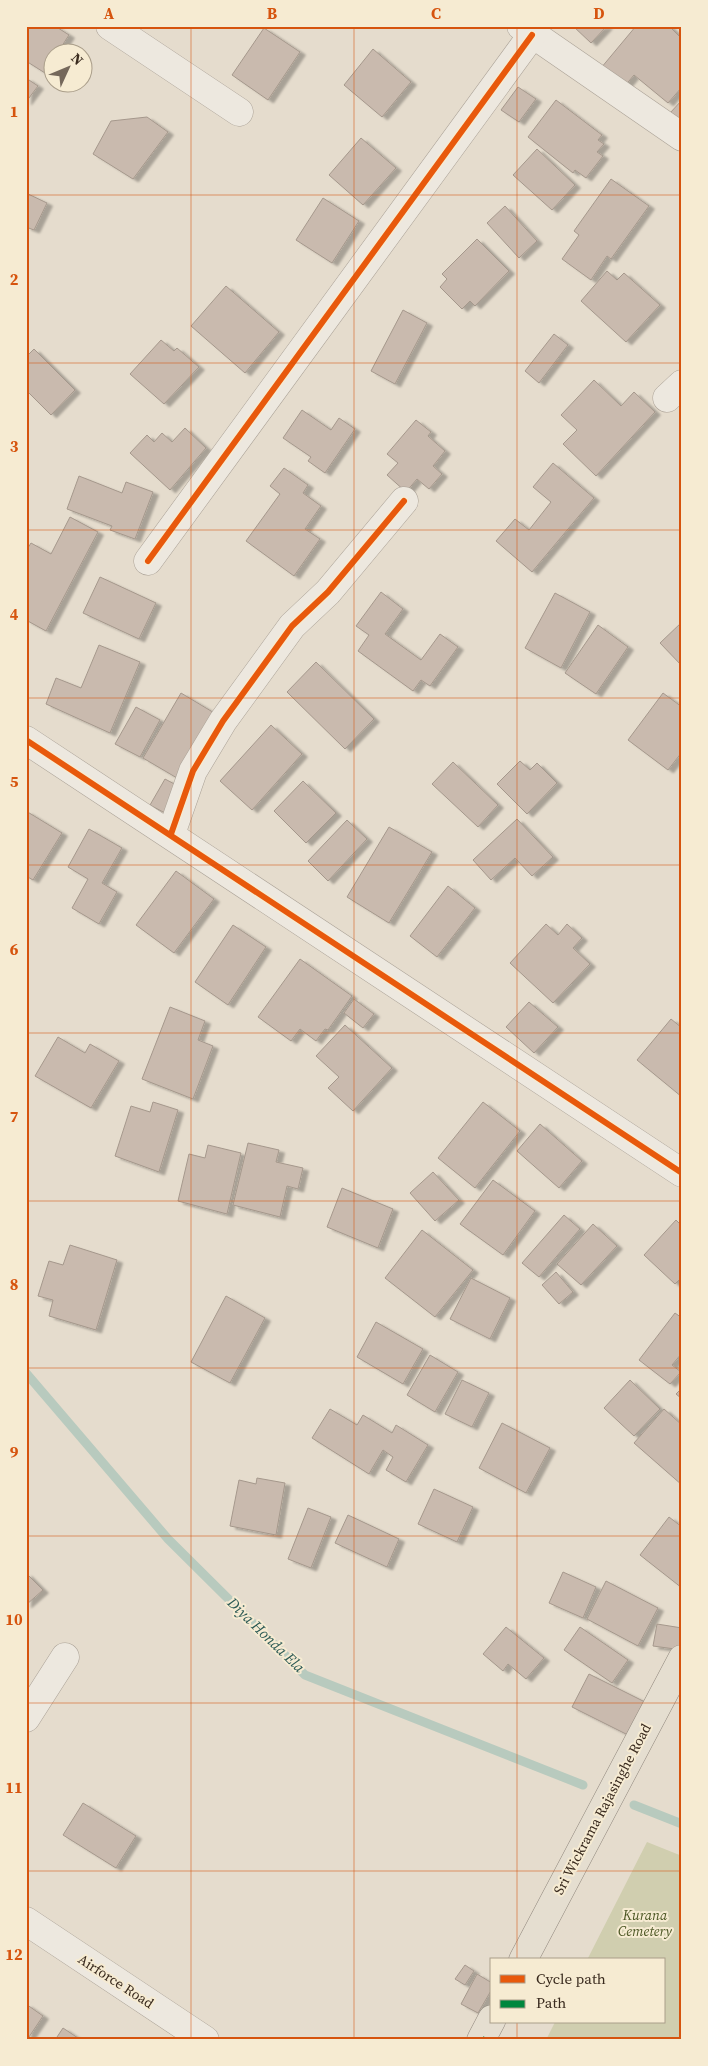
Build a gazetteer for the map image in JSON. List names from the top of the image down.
{
  "streets": {
    "main road": ["Sri Wickrama Rajasinghe Road"],
    "street": ["Airforce Road"]
  },
  "water": ["Diya Honda Ela"],
  "parks": ["Kurana Cemetery"],
  "legend": ["Cycle path", "Path"],
  "north": "top right",
  "grid": {
    "columns": [
      "A",
      "B",
      "C",
      "D"
    ],
    "rows": [
      "1",
      "2",
      "3",
      "4",
      "5",
      "6",
      "7",
      "8",
      "9",
      "10",
      "11",
      "12"
    ]
  }
}
